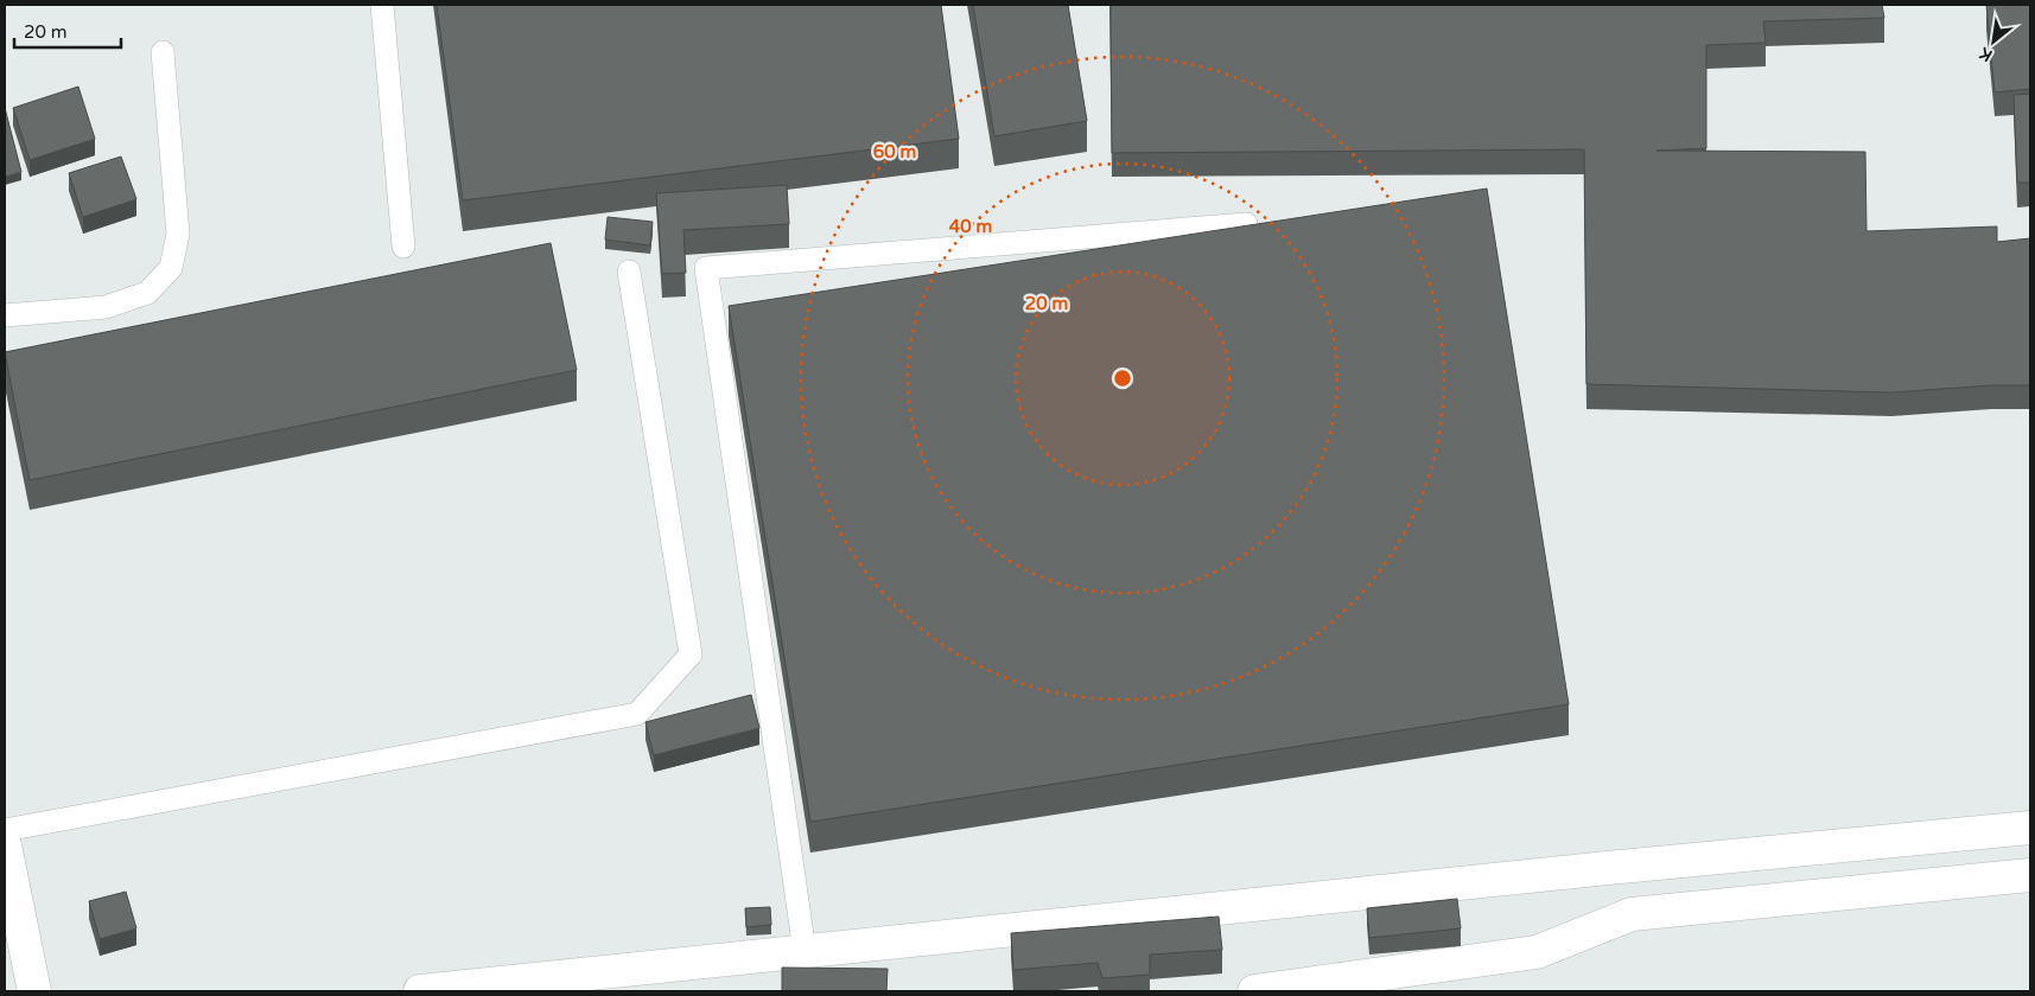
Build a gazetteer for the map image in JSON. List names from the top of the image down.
{
  "scale_bar": "20 m",
  "north": "bottom left",
  "rings": ["60 m", "40 m", "20 m"]
}
